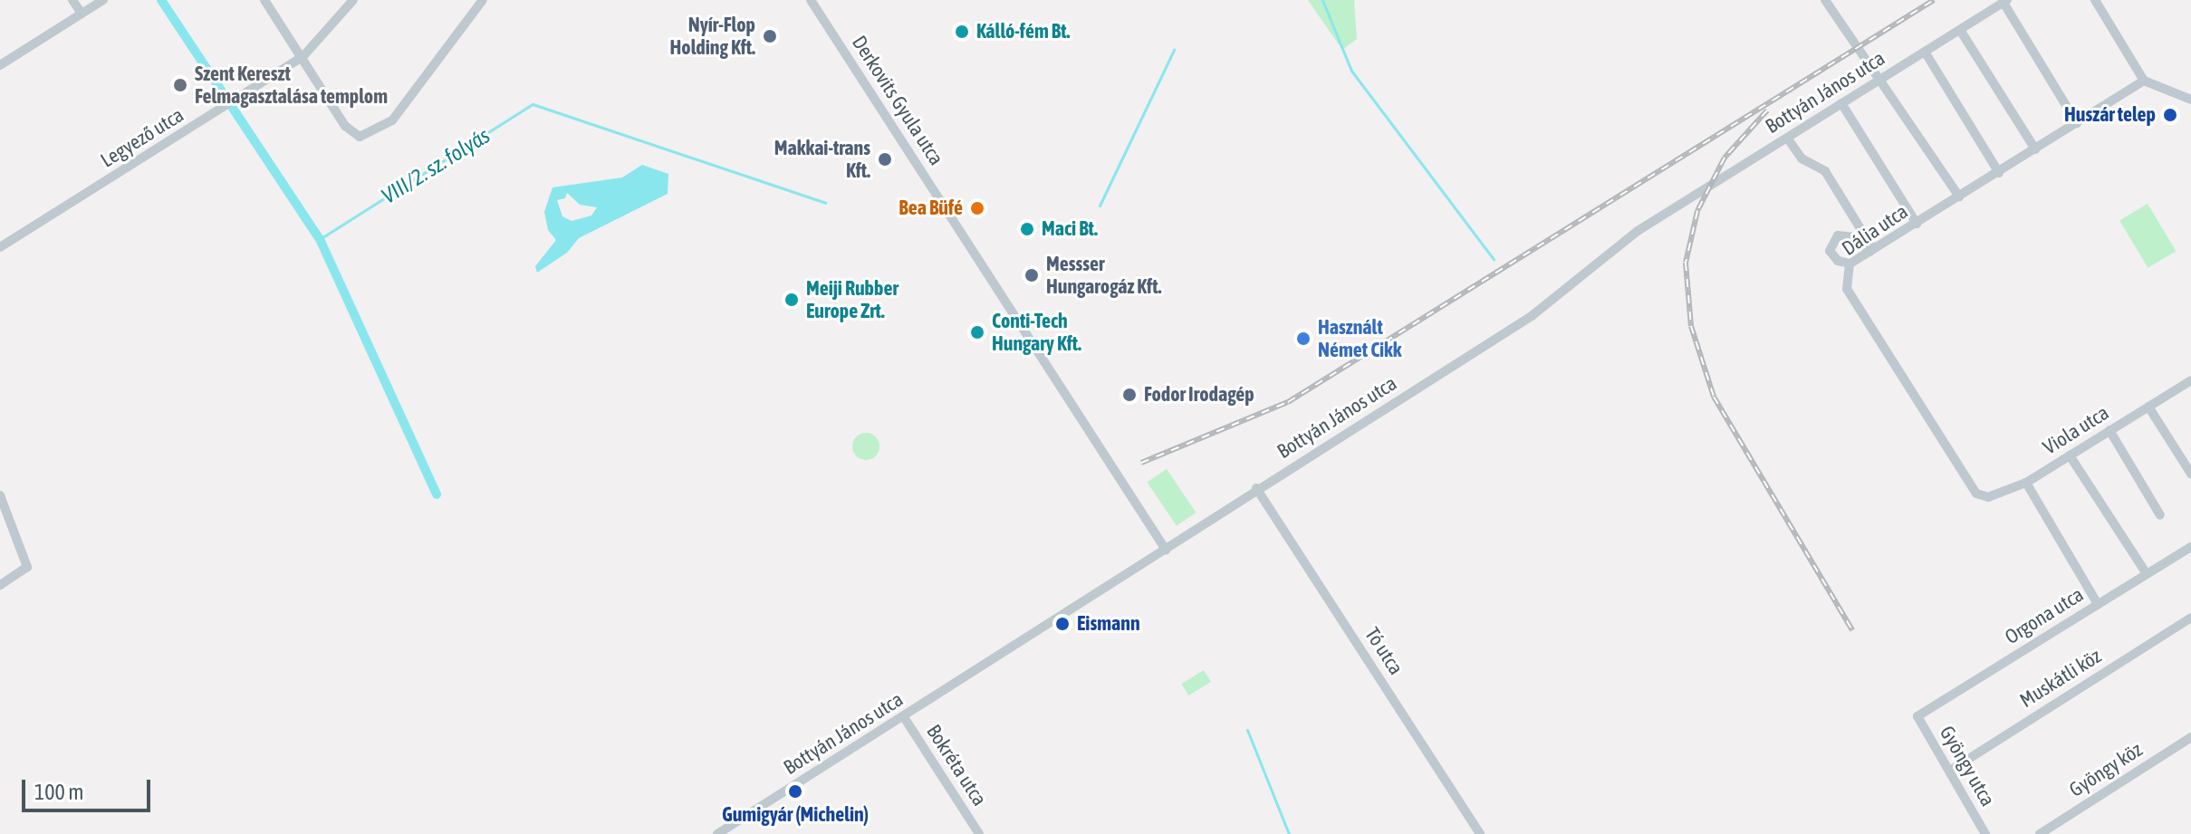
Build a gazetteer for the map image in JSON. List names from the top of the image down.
{
  "streets": {
    "street": [
      "Bottyán János utca",
      "Derkovits Gyula utca",
      "Legyező utca",
      "Dália utca",
      "Viola utca",
      "Orgona utca",
      "Tó utca",
      "Muskátli köz",
      "Bokréta utca",
      "Gyöngy utca",
      "Gyöngy köz"
    ]
  },
  "crossings": [
    ["Bottyán János utca", "Derkovits Gyula utca"],
    ["Bottyán János utca", "Tó utca"],
    ["Bottyán János utca", "Bokréta utca"],
    ["Dália utca", "Viola utca"],
    ["Orgona utca", "Gyöngy utca"],
    ["Muskátli köz", "Gyöngy utca"]
  ],
  "water": ["VIII/2. sz. folyás"],
  "places": [
    "Kálló-fém Bt.",
    "Nyír-Flop Holding Kft.",
    "Szent Kereszt Felmagasztalása templom",
    "Huszár telep",
    "Makkai-trans Kft.",
    "Bea Büfé",
    "Maci Bt.",
    "Messser Hungarogáz Kft.",
    "Meiji Rubber Europe Zrt.",
    "Conti-Tech Hungary Kft.",
    "Használt Német Cikk",
    "Fodor Irodagép",
    "Eismann",
    "Gumigyár (Michelin)"
  ],
  "scale_bar": "100 m"
}
